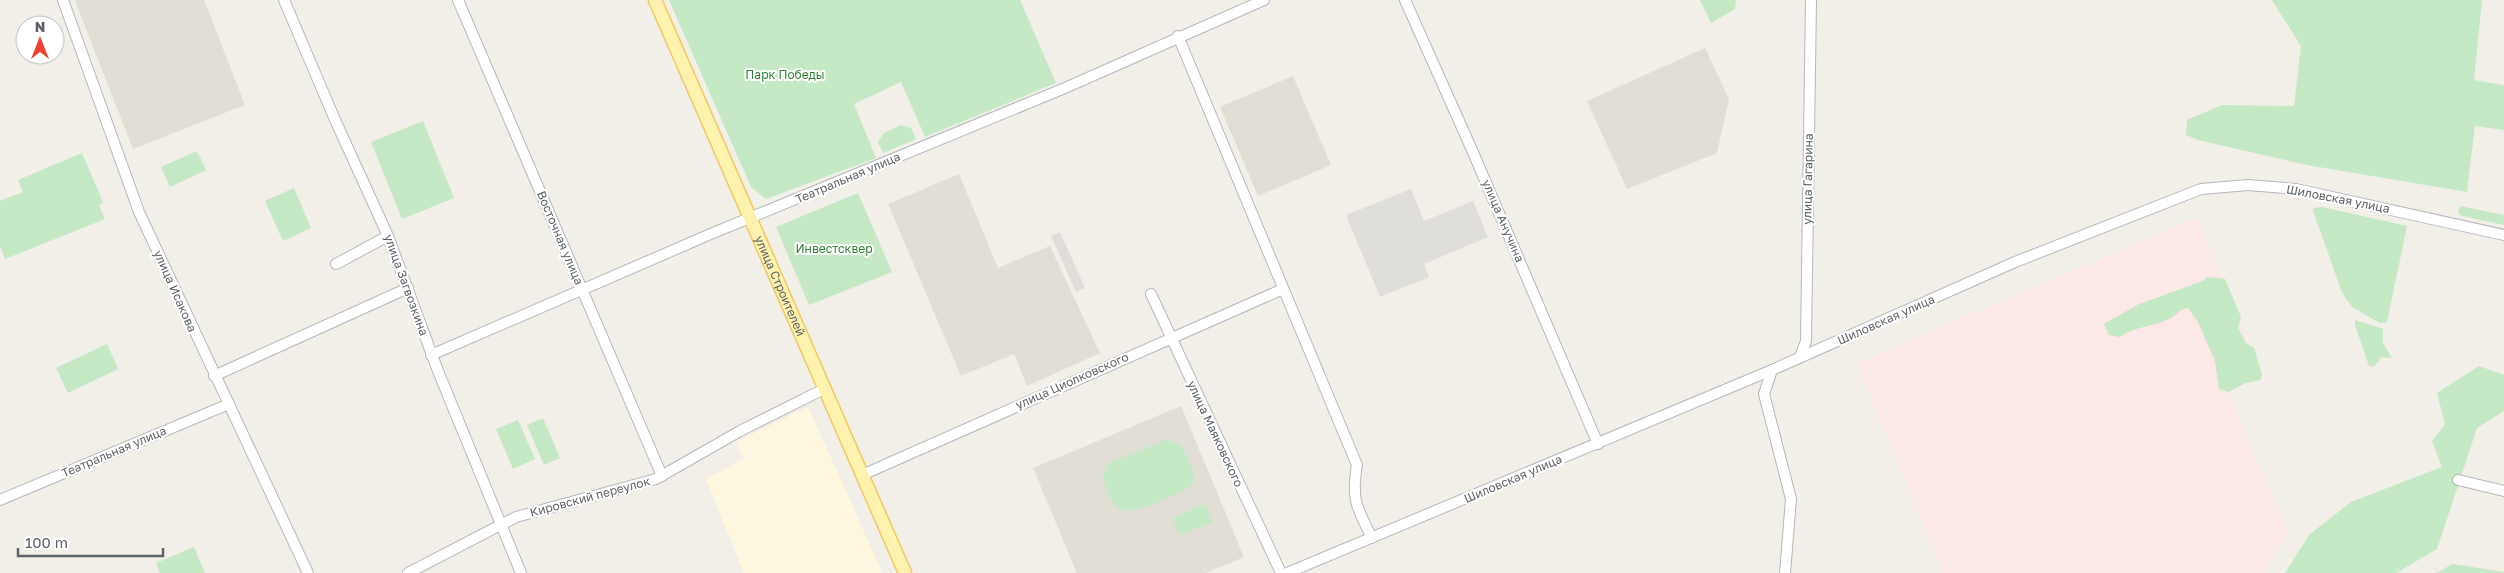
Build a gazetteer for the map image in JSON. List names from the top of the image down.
{
  "streets": {
    "main road": ["улица Строителей"],
    "street": [
      "Театральная улица",
      "улица Гагарина",
      "Шиловская улица",
      "улица Анучина",
      "Восточная улица",
      "улица Загвозкина",
      "улица Исакова",
      "улица Циолковского",
      "улица Маяковского",
      "Кировский переулок"
    ]
  },
  "crossings": [
    ["Театральная улица", "Восточная улица"],
    ["Театральная улица", "улица Загвозкина"],
    ["Театральная улица", "улица Строителей"],
    ["Театральная улица", "улица Исакова"],
    ["улица Гагарина", "Шиловская улица"],
    ["Шиловская улица", "улица Анучина"],
    ["Восточная улица", "Кировский переулок"],
    ["улица Загвозкина", "Кировский переулок"],
    ["улица Строителей", "улица Циолковского"],
    ["улица Строителей", "Кировский переулок"],
    ["улица Циолковского", "улица Маяковского"]
  ],
  "parks": ["Парк Победы", "Инвестсквер"],
  "scale_bar": "100 m",
  "north": "top"
}
